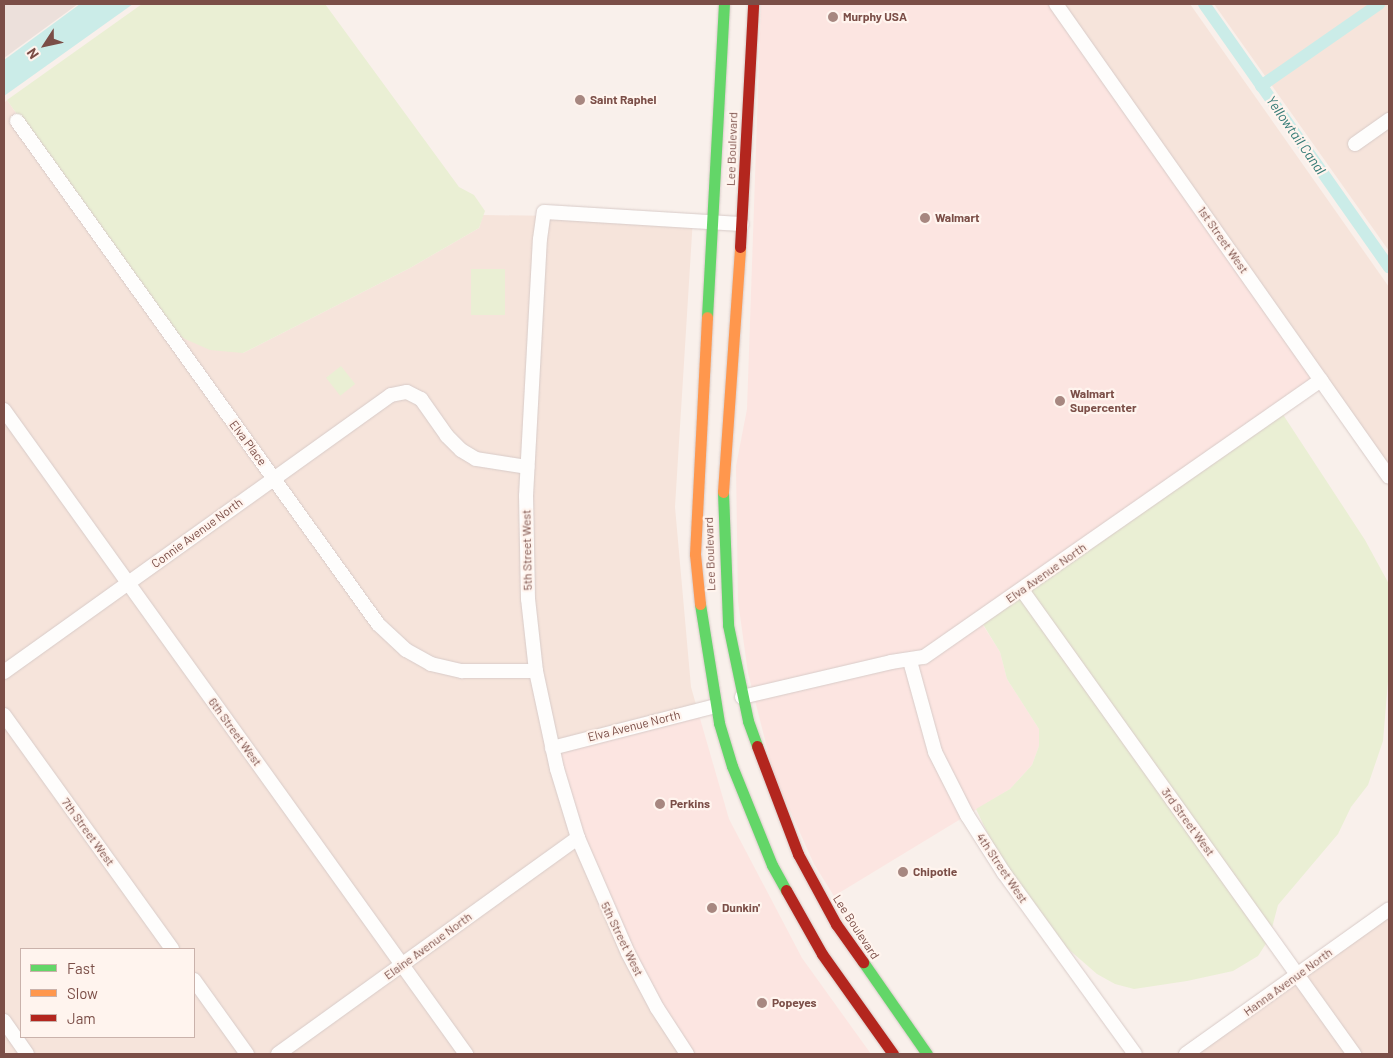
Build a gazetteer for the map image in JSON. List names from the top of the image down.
{
  "streets": {
    "main road": ["Lee Boulevard"],
    "street": [
      "1st Street West",
      "Elva Place",
      "Connie Avenue North",
      "5th Street West",
      "Elva Avenue North",
      "6th Street West",
      "3rd Street West",
      "7th Street West",
      "4th Street West",
      "Elaine Avenue North",
      "Hanna Avenue North"
    ]
  },
  "crossings": [
    ["Lee Boulevard", "5th Street West"],
    ["Lee Boulevard", "Elva Avenue North"],
    ["1st Street West", "Elva Avenue North"],
    ["Elva Place", "Connie Avenue North"],
    ["Elva Place", "5th Street West"],
    ["Connie Avenue North", "5th Street West"],
    ["Connie Avenue North", "6th Street West"],
    ["5th Street West", "Elva Avenue North"],
    ["5th Street West", "Elaine Avenue North"],
    ["Elva Avenue North", "3rd Street West"],
    ["Elva Avenue North", "4th Street West"],
    ["6th Street West", "Elaine Avenue North"],
    ["3rd Street West", "Hanna Avenue North"]
  ],
  "water": ["Yellowtail Canal"],
  "places": [
    "Murphy USA",
    "Saint Raphel",
    "Walmart",
    "Walmart Supercenter",
    "Perkins",
    "Chipotle",
    "Dunkin'",
    "Popeyes"
  ],
  "legend": ["Fast", "Slow", "Jam"],
  "north": "bottom left"
}
